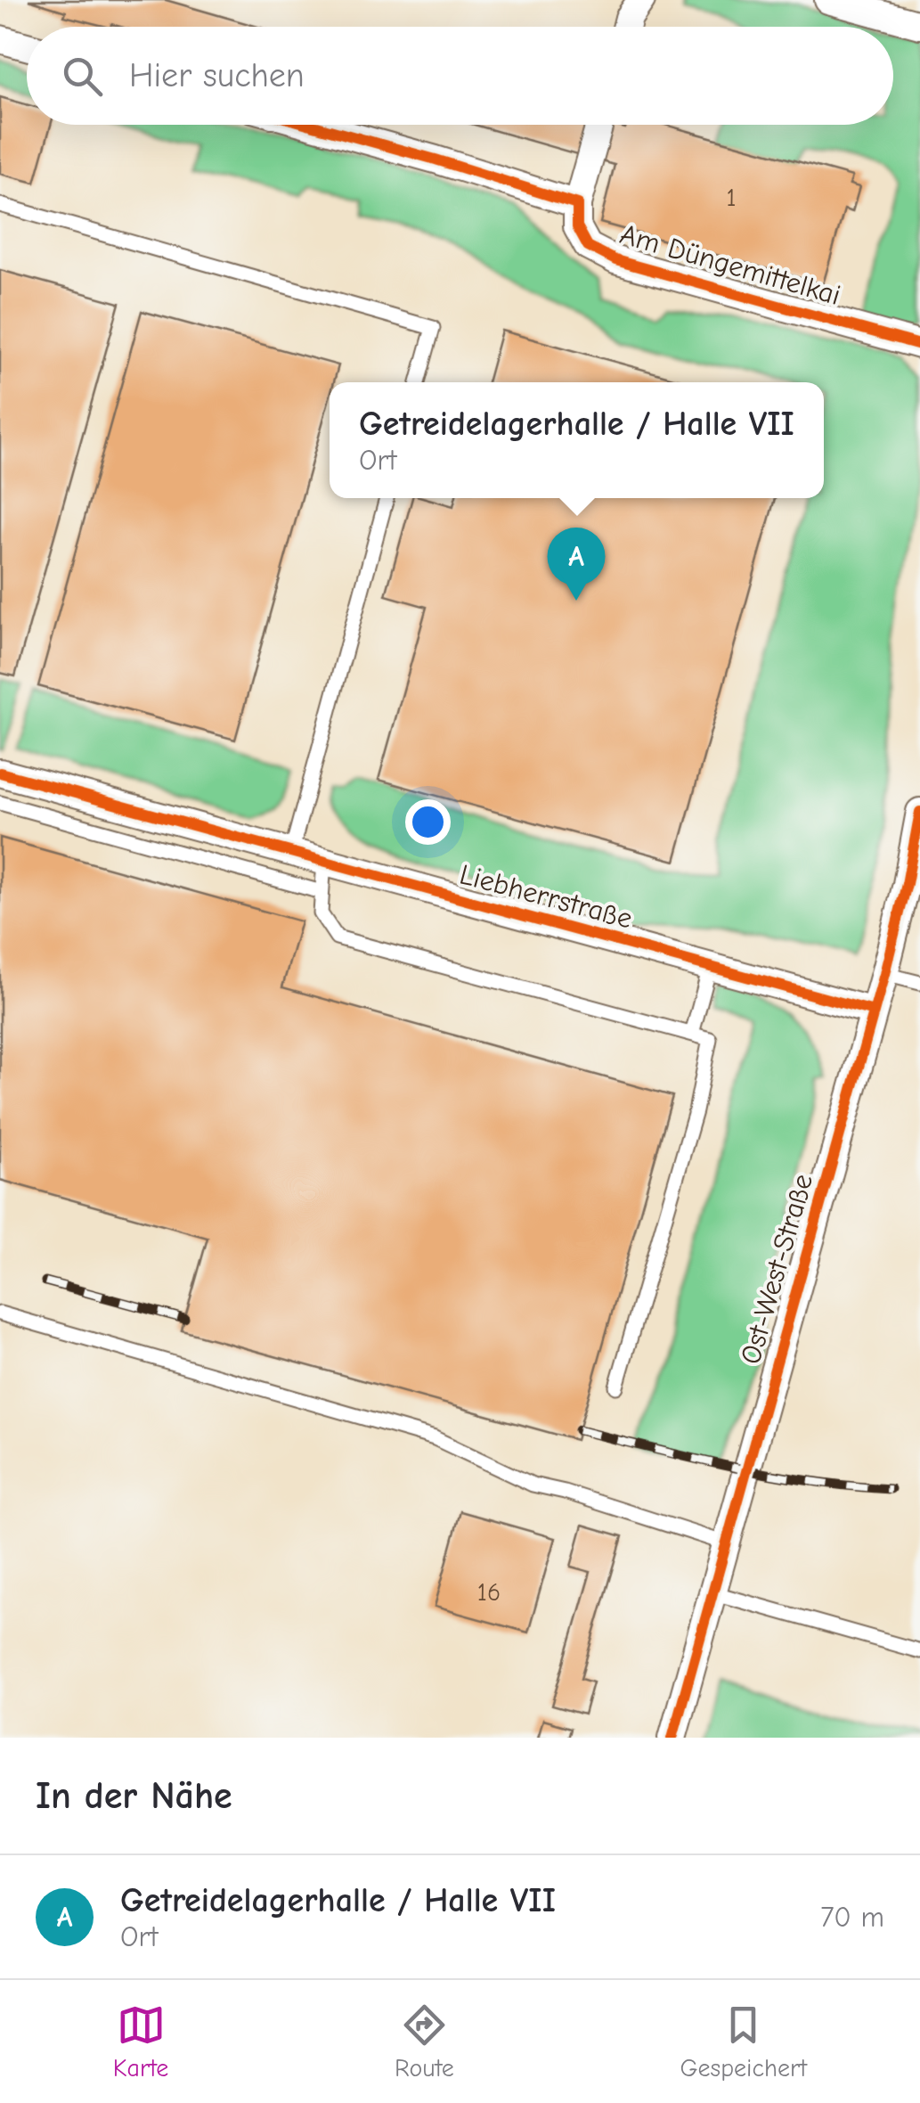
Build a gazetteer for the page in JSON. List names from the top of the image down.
{
  "streets": {
    "street": ["Am Düngemittelkai", "Liebherrstraße", "Ost-West-Straße"]
  },
  "crossings": [
    ["Liebherrstraße", "Ost-West-Straße"]
  ],
  "house_numbers": ["1", "16"],
  "page": {
    "search": "Hier suchen",
    "popup": ["Getreidelagerhalle / Halle VII", "Ort"],
    "pins": "A",
    "heading": "In der Nähe",
    "list": [
      {
        "mark": "A",
        "name": "Getreidelagerhalle / Halle VII",
        "note": "Ort",
        "value": "70 m"
      }
    ],
    "nav": ["Karte", "Route", "Gespeichert"]
  }
}
